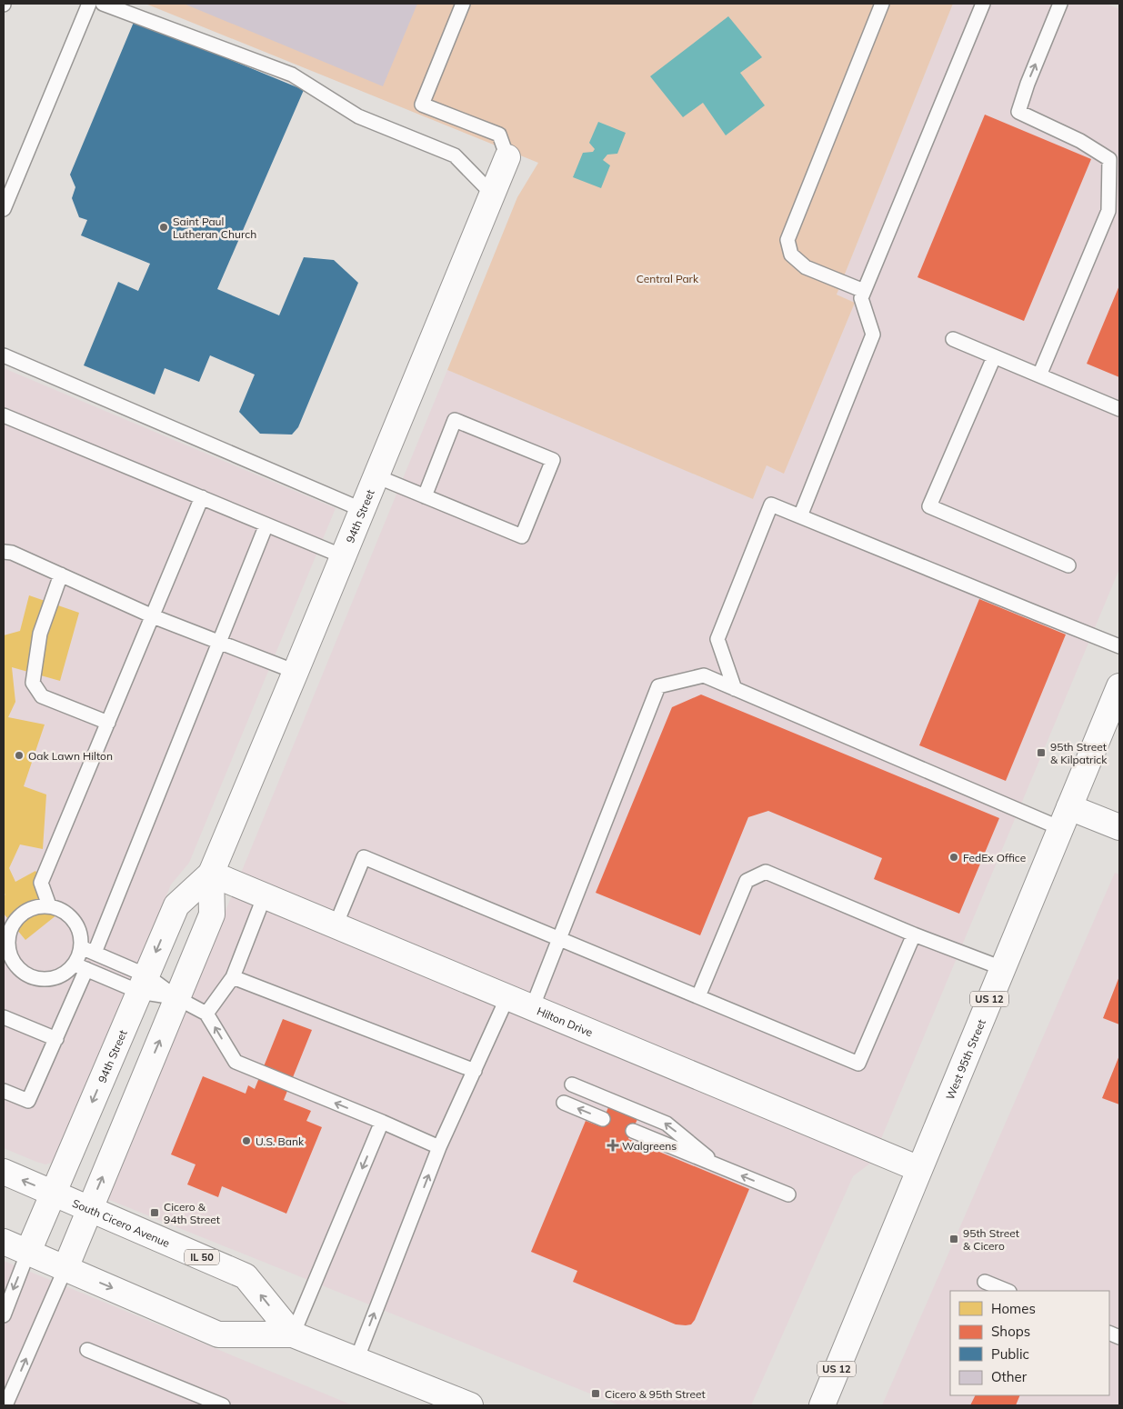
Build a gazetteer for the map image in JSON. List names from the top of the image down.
{
  "streets": {
    "street": [
      "94th Street",
      "US 12",
      "Hilton Drive",
      "West 95th Street",
      "South Cicero Avenue",
      "IL 50"
    ]
  },
  "crossings": [
    ["94th Street", "Hilton Drive"],
    ["94th Street", "South Cicero Avenue"],
    ["Hilton Drive", "West 95th Street"]
  ],
  "parks": ["Central Park"],
  "places": {
    "other": [
      "Saint Paul Lutheran Church",
      "Oak Lawn Hilton",
      "FedEx Office",
      "U.S. Bank"
    ],
    "transit": [
      "95th Street & Kilpatrick",
      "Cicero & 94th Street",
      "95th Street & Cicero",
      "Cicero & 95th Street"
    ],
    "health": ["Walgreens"]
  },
  "legend": [
    "Homes",
    "Shops",
    "Public",
    "Other"
  ]
}
